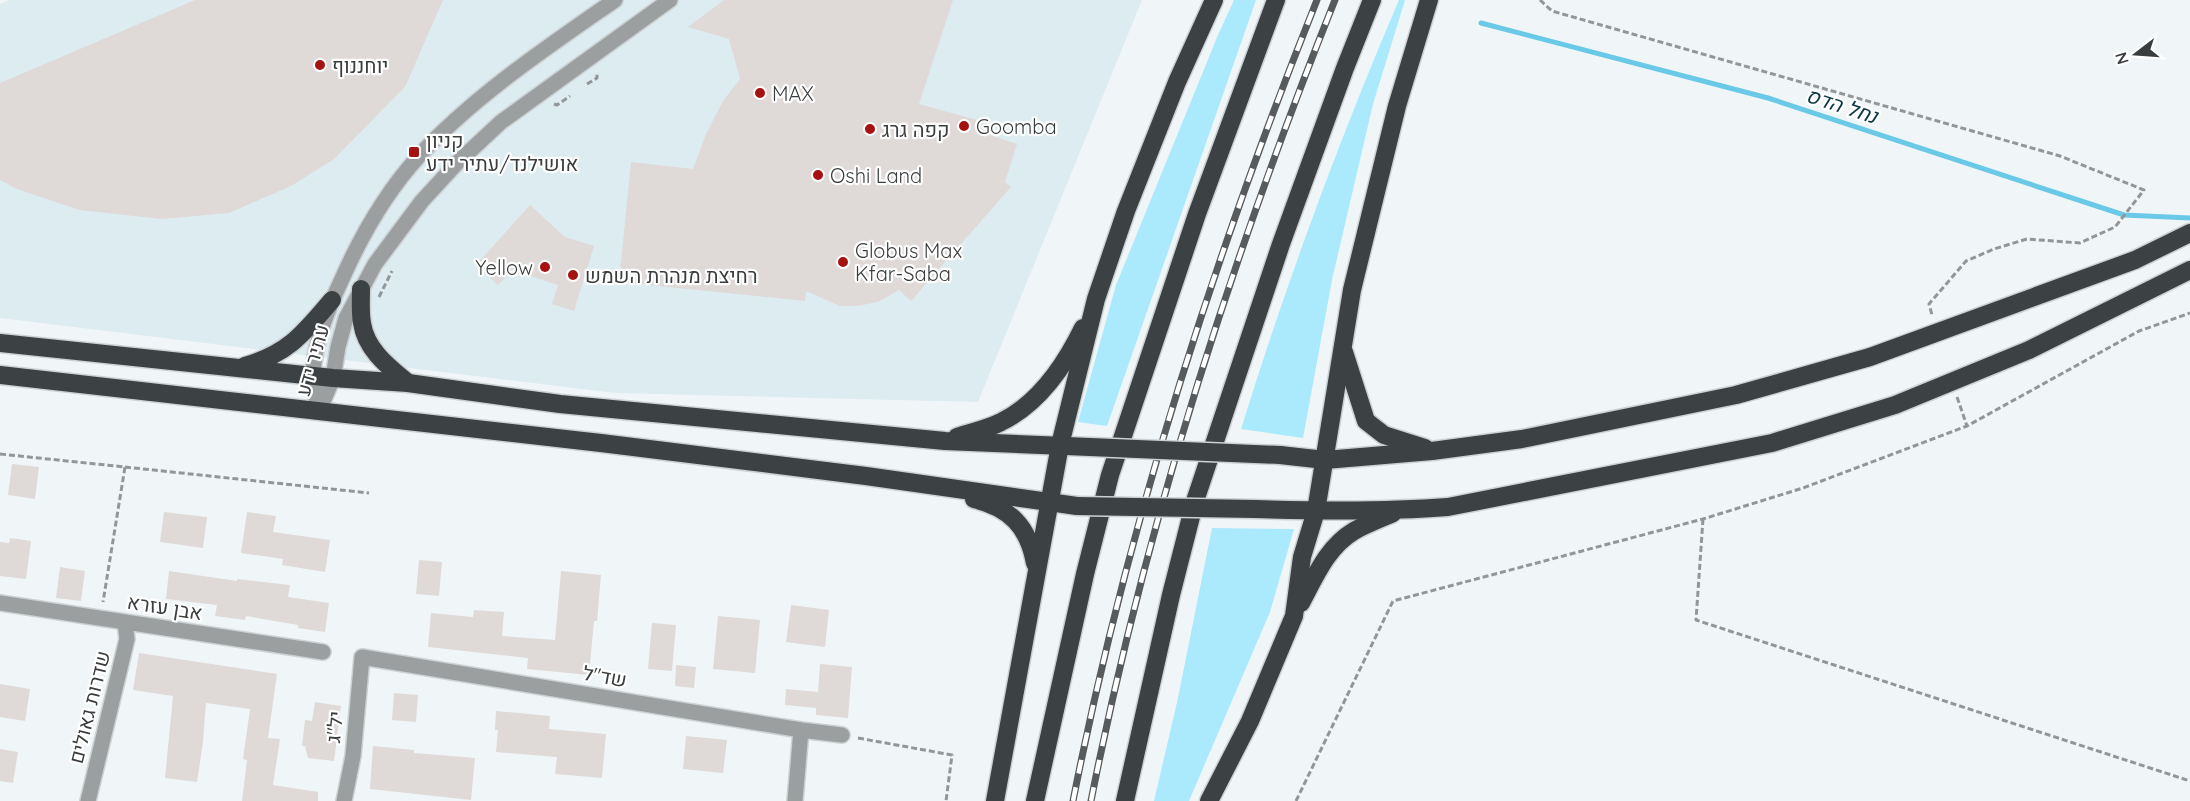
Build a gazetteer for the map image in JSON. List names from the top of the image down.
{
  "streets": {
    "street": [
      "עתיר ידע",
      "אבן עזרא",
      "שד\"ל",
      "שדרות גאולים",
      "יל\"ג"
    ]
  },
  "crossings": [
    ["אבן עזרא", "שדרות גאולים"],
    ["שד\"ל", "יל\"ג"]
  ],
  "water": ["נחל הדס"],
  "places": {
    "other": [
      "יוחננוף",
      "MAX",
      "Goomba",
      "קפה גרג",
      "Oshi Land",
      "Globus Max Kfar-Saba",
      "Yellow",
      "רחיצת מנהרת השמש"
    ],
    "transit": ["קניון אושילנד/עתיר ידע"]
  },
  "north": "left"
}
